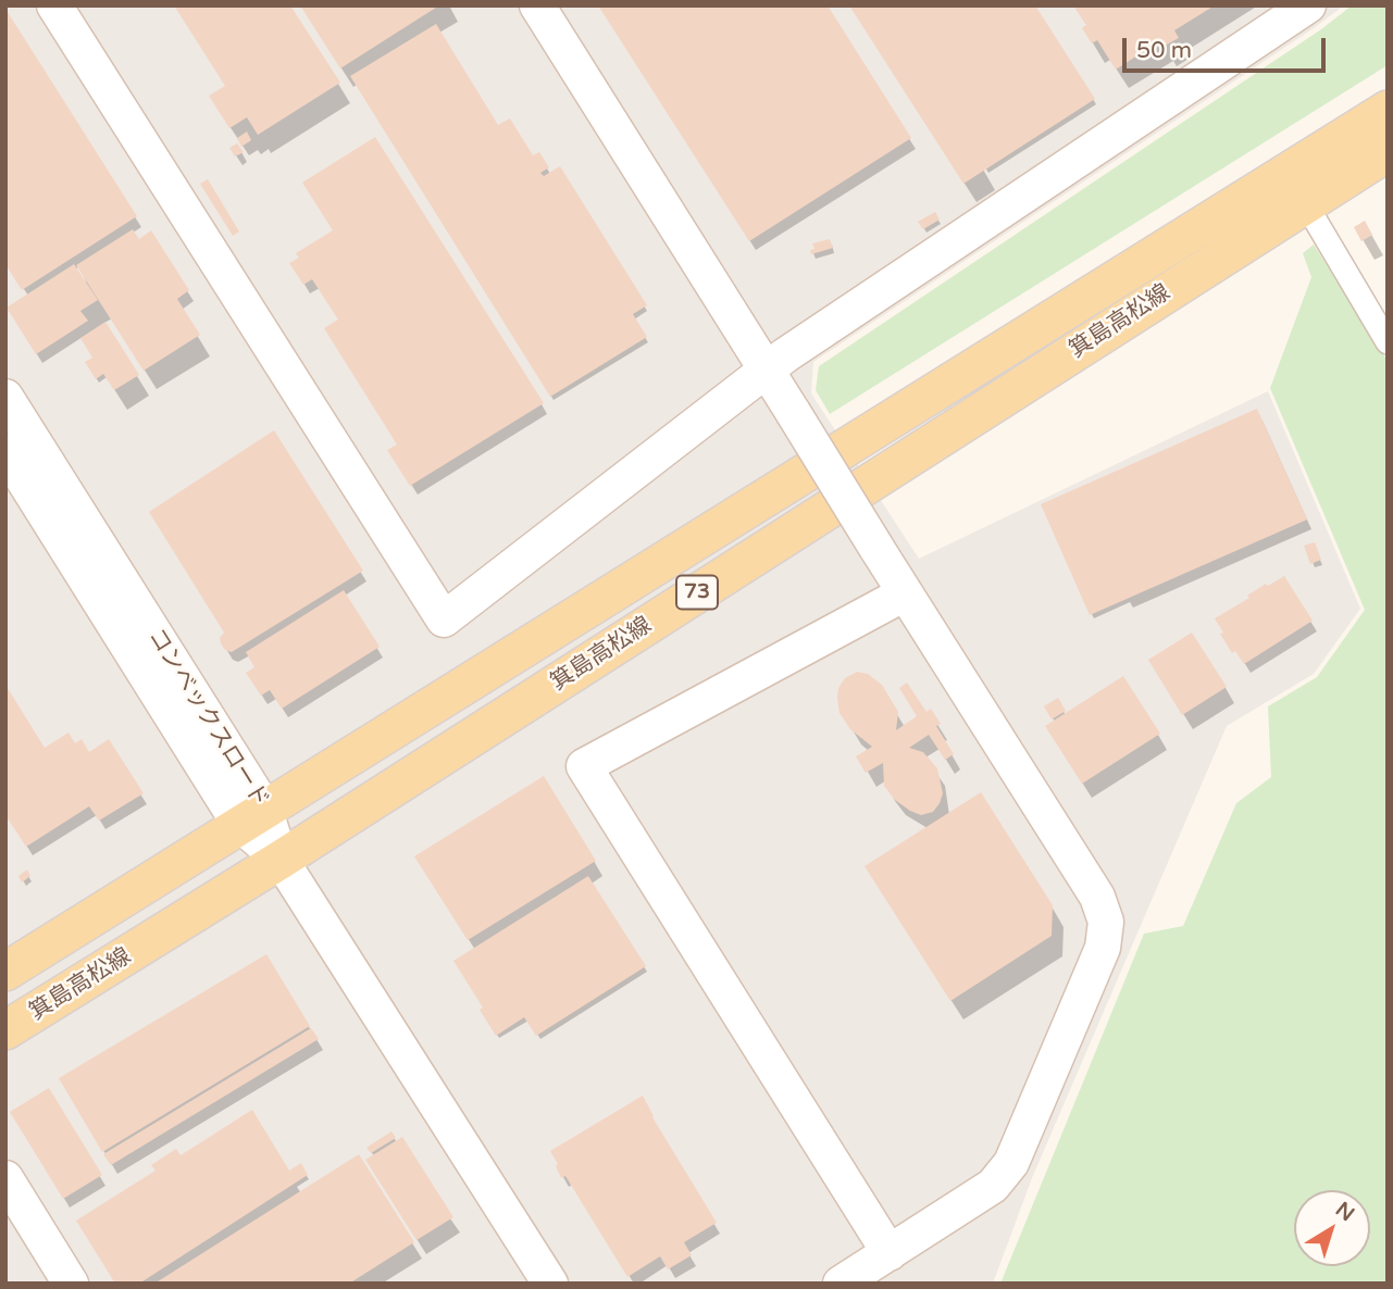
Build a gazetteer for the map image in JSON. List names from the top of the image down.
{
  "streets": {
    "main road": ["箕島高松線", "73"],
    "street": ["コンベックスロード"]
  },
  "crossings": [
    ["箕島高松線", "コンベックスロード"]
  ],
  "scale_bar": "50 m",
  "north": "top right"
}
